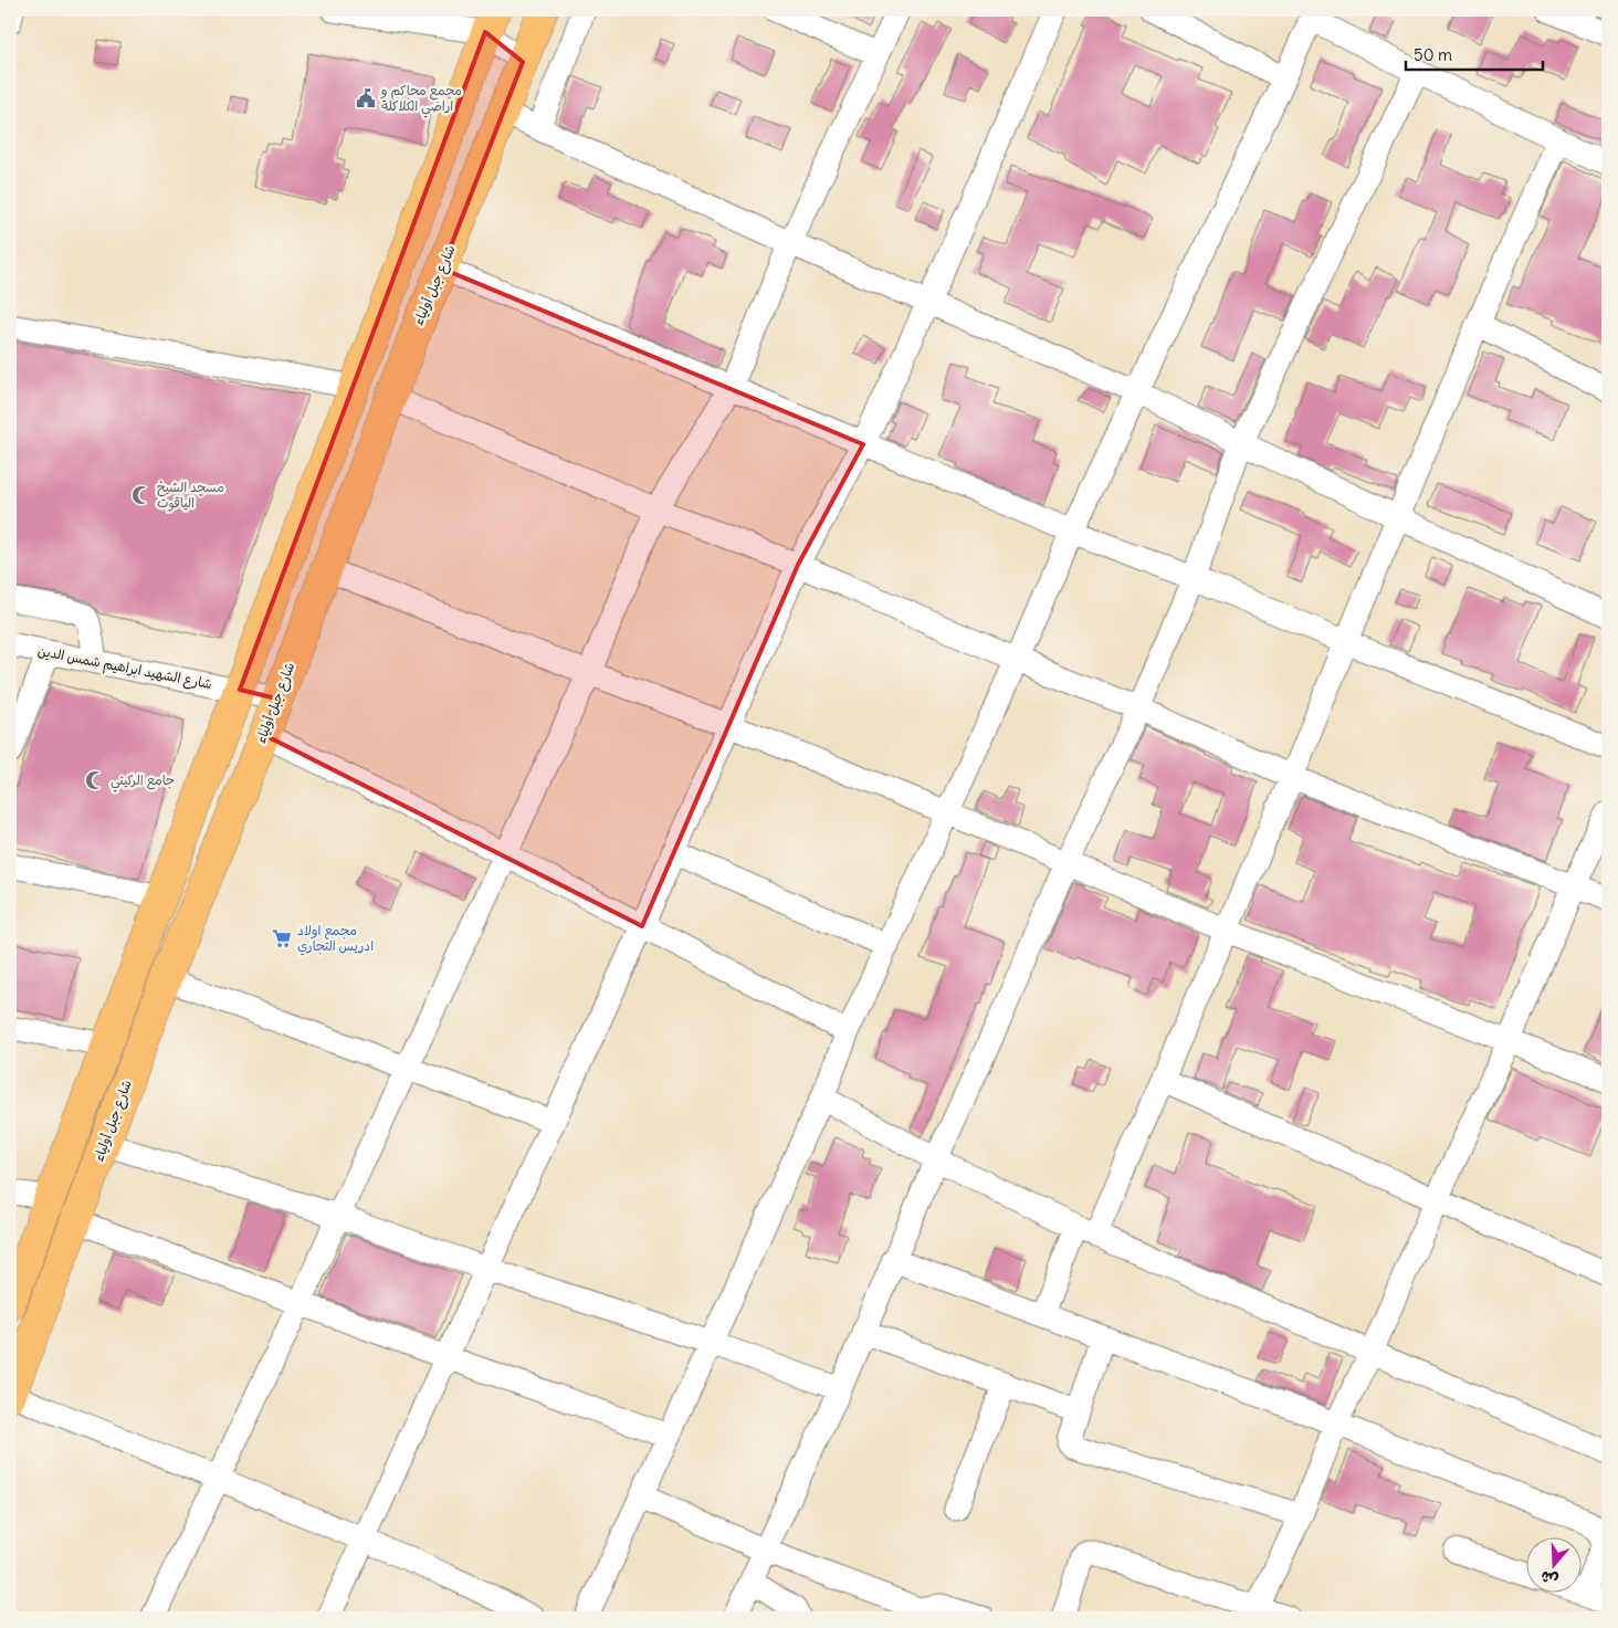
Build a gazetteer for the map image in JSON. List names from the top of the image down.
{
  "streets": {
    "main road": ["شارع جبل أولياء"],
    "street": ["شارع الشهيد ابراهيم شمس الدين"]
  },
  "crossings": [
    ["شارع جبل أولياء", "شارع الشهيد ابراهيم شمس الدين"]
  ],
  "places": {
    "public building": ["مجمع محاكم و اراضي الكلاكلة"],
    "mosque": ["مسجد الشيخ الياقوت", "جامع الركيني"],
    "supermarket": ["مجمع اولاد ادريس التجاري"]
  },
  "scale_bar": "50 m",
  "north": "bottom"
}
